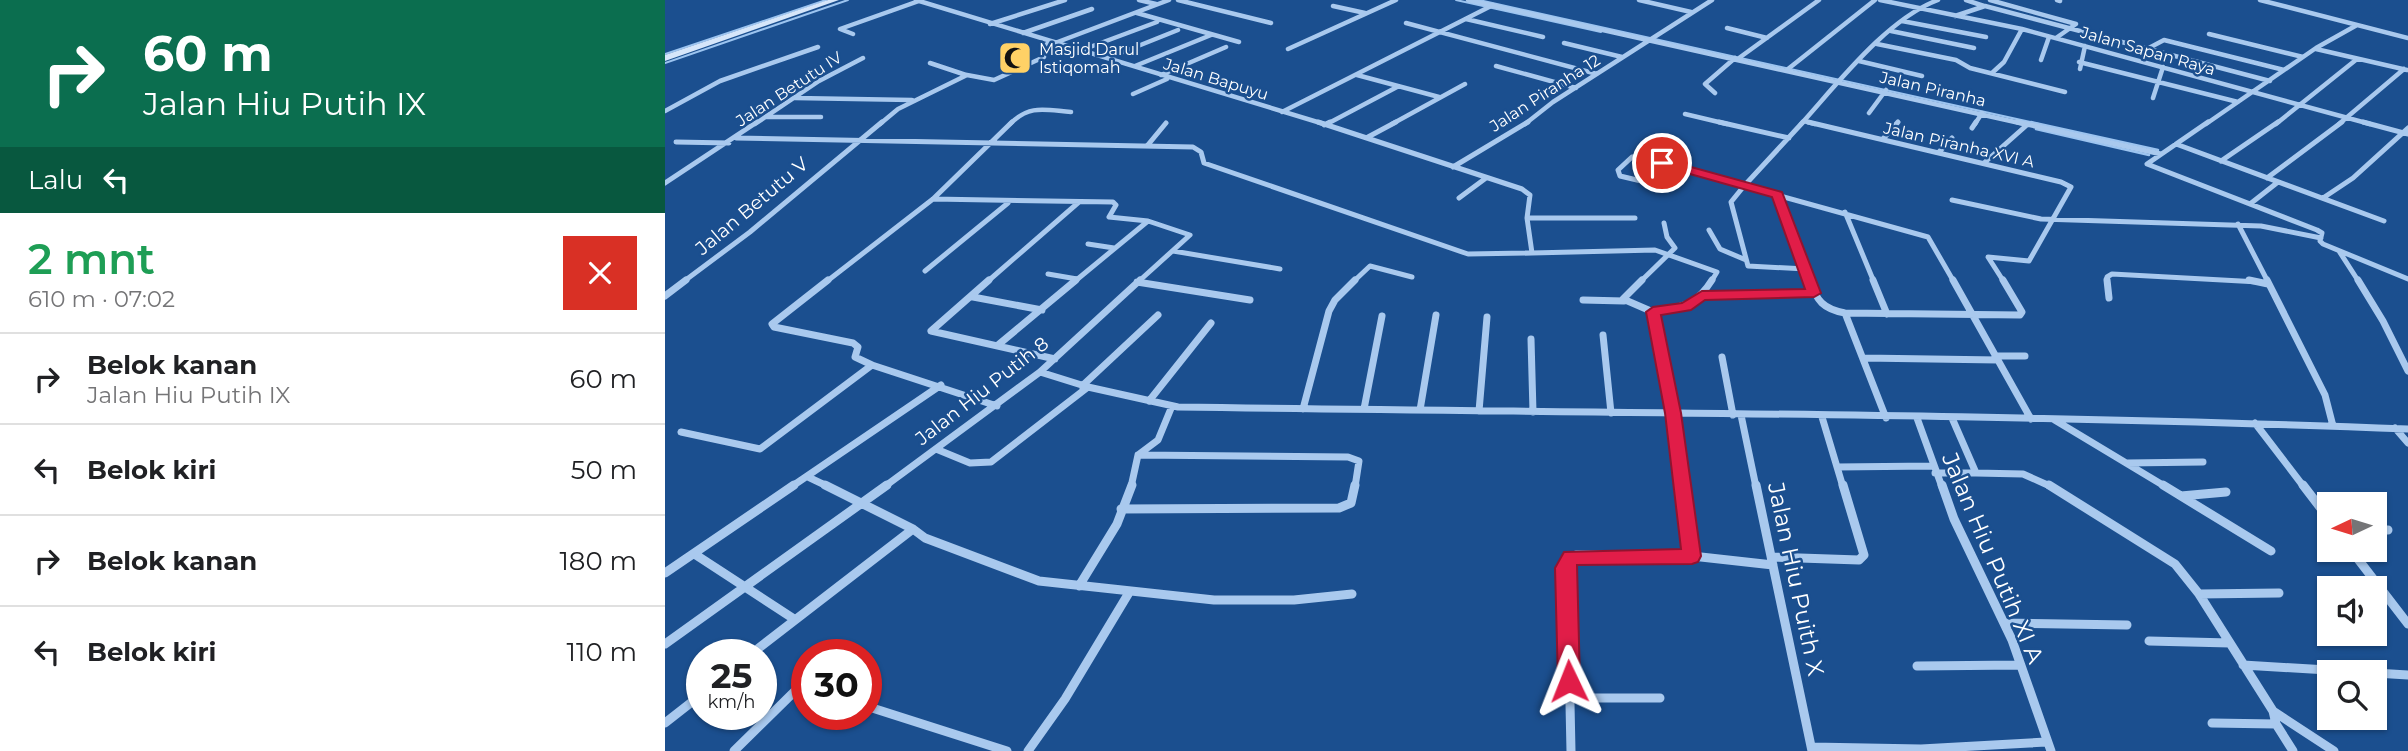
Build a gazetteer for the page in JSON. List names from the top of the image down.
{
  "streets": {
    "street": [
      "Jalan Sapan Raya",
      "Jalan Bapuyu",
      "Jalan Betutu IV",
      "Jalan Piranha",
      "Jalan Piranha 12",
      "Jalan Piranha XVI A",
      "Jalan Betutu V",
      "Jalan Hiu Putih 8",
      "Jalan Hiu Putih XI A",
      "Jalan Hiu Puith X"
    ]
  },
  "crossings": [
    ["Jalan Bapuyu", "Jalan Piranha"],
    ["Jalan Piranha", "Jalan Piranha 12"]
  ],
  "places": {
    "mosque": ["Masjid Darul Istiqomah"]
  },
  "north": "left",
  "page": {
    "turn": ["60 m", "Jalan Hiu Putih IX"],
    "then": "Lalu",
    "heading": ["2 mnt", "610 m · 07:02"],
    "list": [
      {
        "name": "Belok kanan",
        "note": "Jalan Hiu Putih IX",
        "value": "60 m"
      },
      {
        "name": "Belok kiri",
        "value": "50 m"
      },
      {
        "name": "Belok kanan",
        "value": "180 m"
      },
      {
        "name": "Belok kiri",
        "value": "110 m"
      }
    ],
    "speed": "25 km/h",
    "limit": "30"
  }
}
